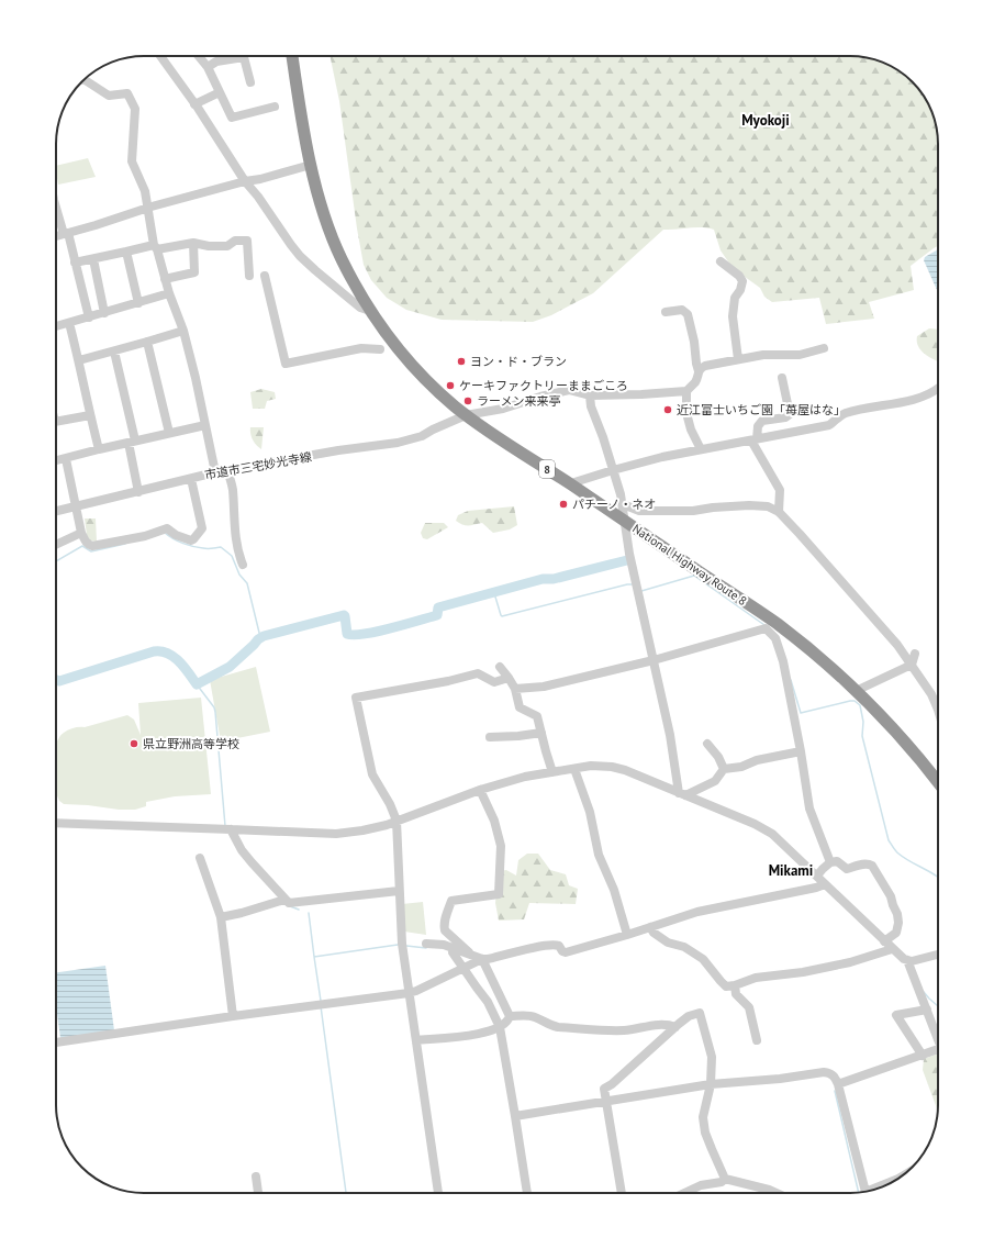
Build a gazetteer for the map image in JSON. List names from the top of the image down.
{
  "streets": {
    "highway": ["8", "National Highway Route 8"],
    "street": ["市道市三宅妙光寺線"]
  },
  "crossings": [
    ["市道市三宅妙光寺線", "National Highway Route 8"]
  ],
  "districts": ["Myokoji", "Mikami"],
  "places": [
    "ヨン・ド・ブラン",
    "ケーキファクトリーままごころ",
    "ラーメン来来亭",
    "近江富士いちご園「苺屋はな」",
    "パチーノ・ネオ",
    "県立野洲高等学校"
  ]
}
